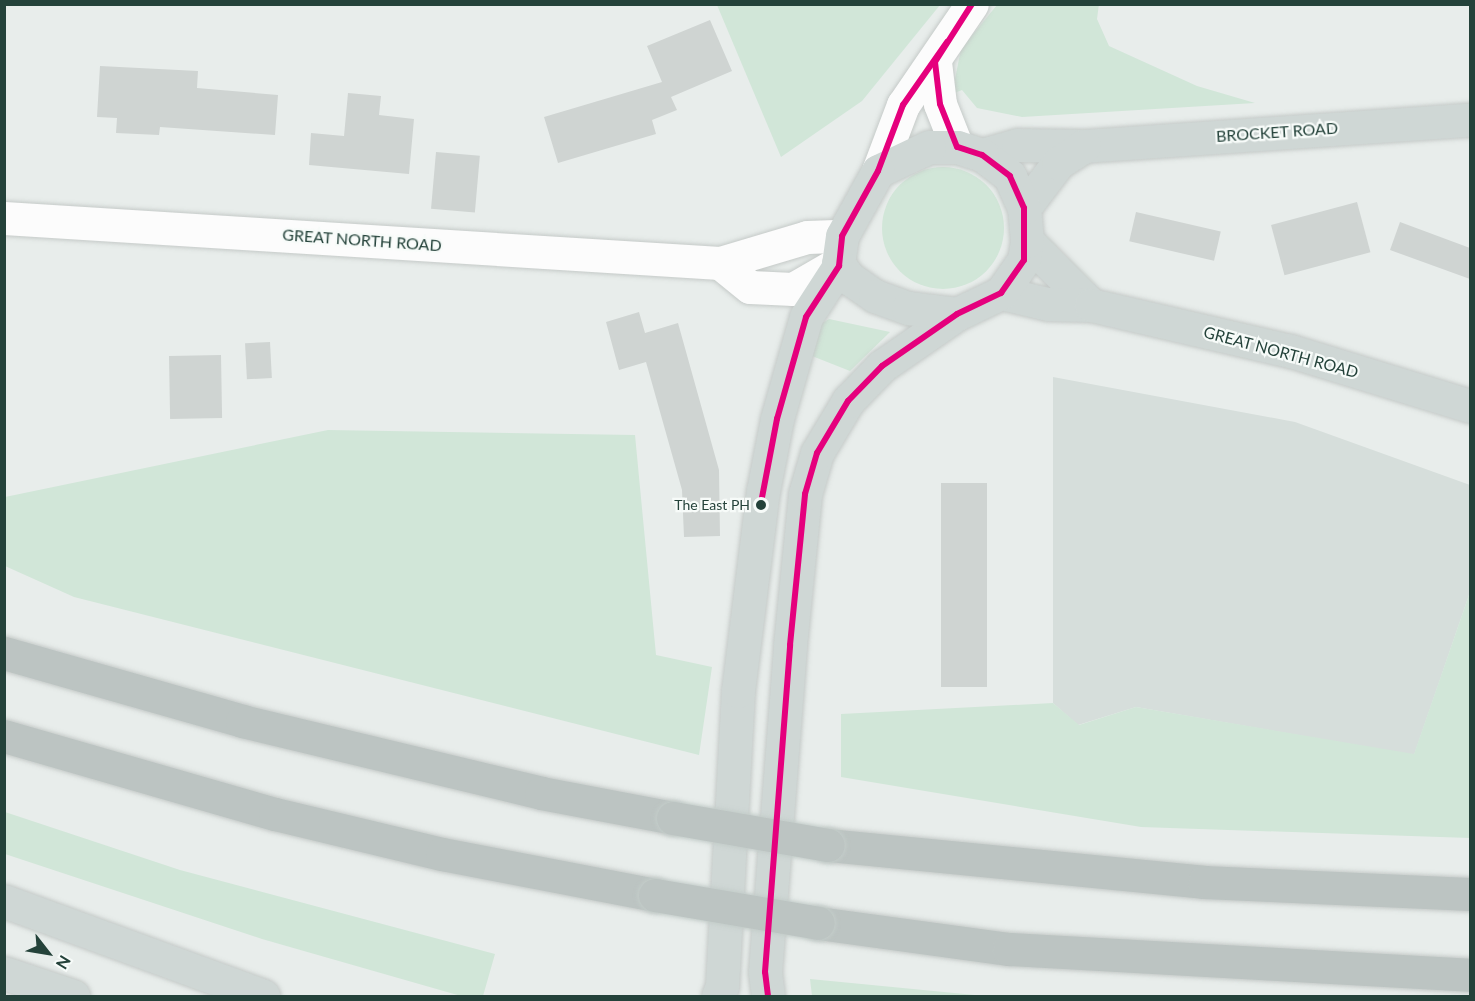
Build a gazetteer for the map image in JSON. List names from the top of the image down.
{
  "streets": {
    "main road": ["BROCKET ROAD", "GREAT NORTH ROAD"]
  },
  "crossings": [
    ["BROCKET ROAD", "GREAT NORTH ROAD"]
  ],
  "places": ["The East PH"],
  "north": "bottom right"
}
